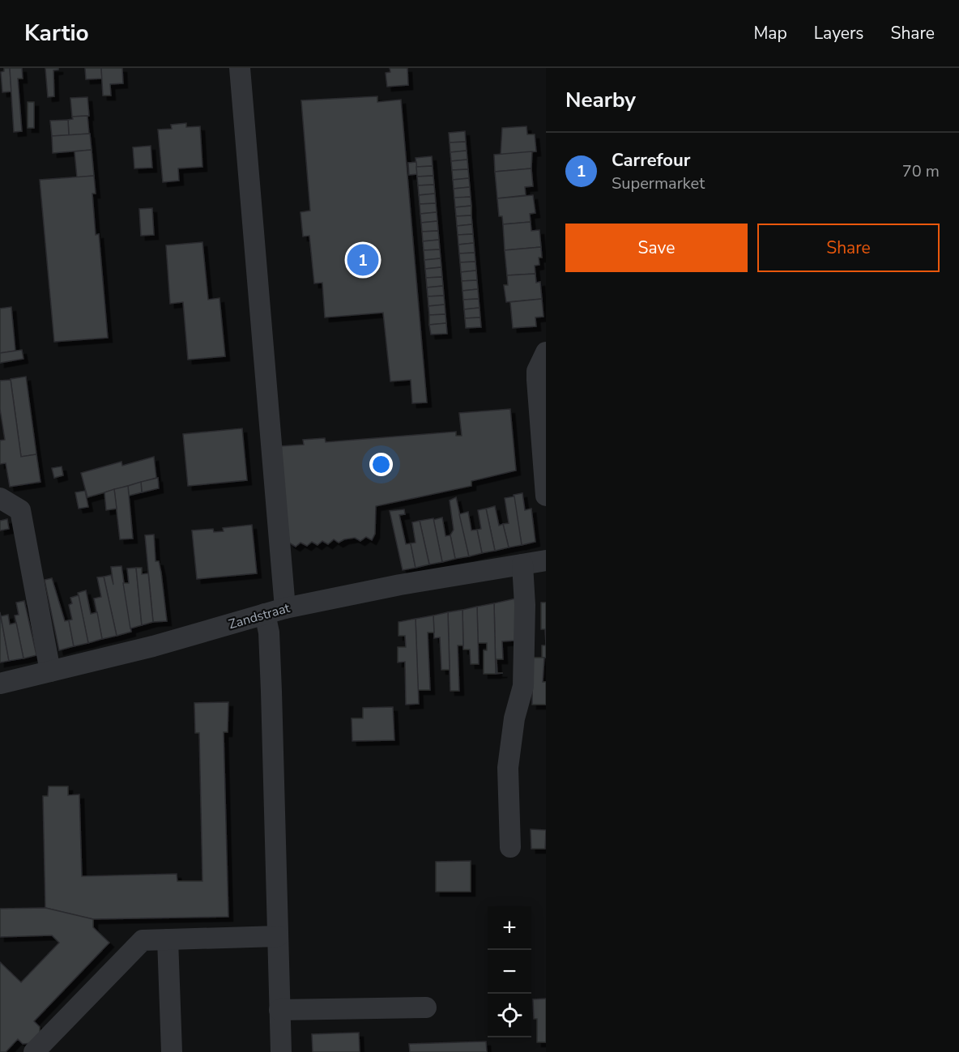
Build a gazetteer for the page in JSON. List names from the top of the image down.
{
  "streets": {
    "street": ["Zandstraat"]
  },
  "page": {
    "header": "Kartio",
    "nav": ["Map", "Layers", "Share"],
    "heading": "Nearby",
    "list": [
      {
        "mark": "1",
        "name": "Carrefour",
        "note": "Supermarket",
        "value": "70 m"
      }
    ],
    "buttons": ["Save", "Share"],
    "pins": "1",
    "map_buttons": ["+", "−"]
  }
}
